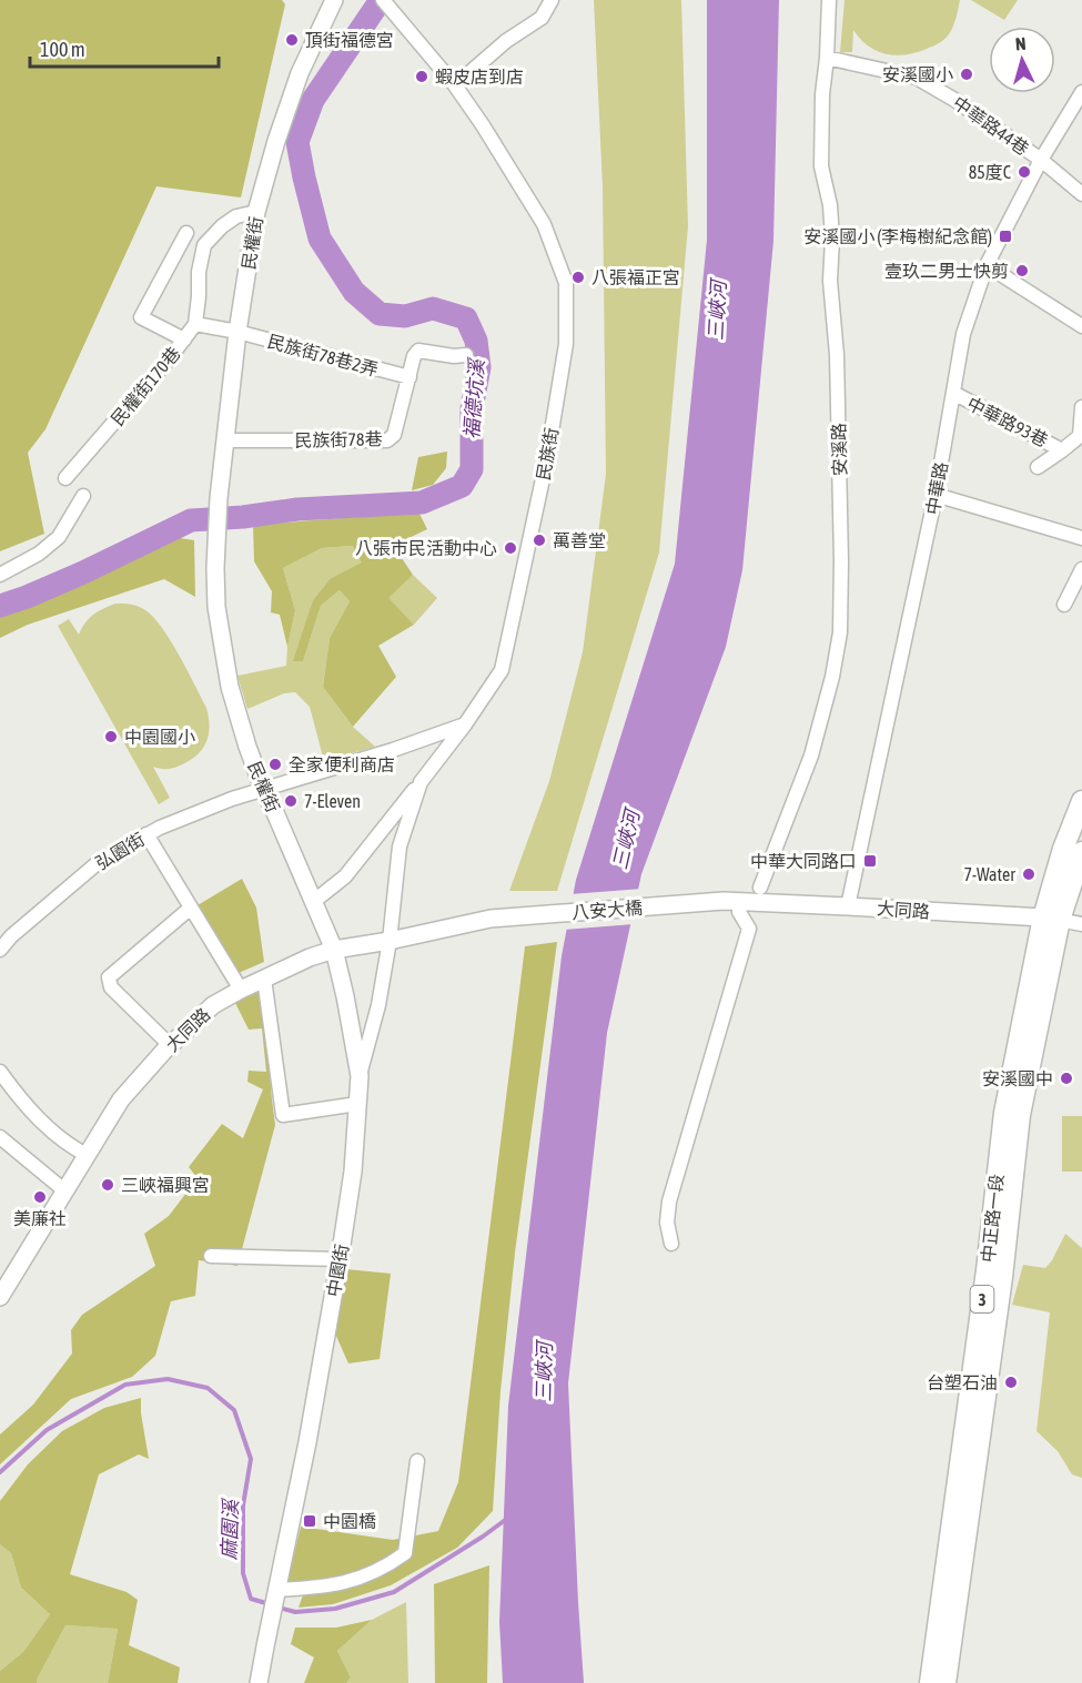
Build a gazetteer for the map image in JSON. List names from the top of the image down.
{
  "streets": {
    "main road": ["中正路一段", "3"],
    "street": [
      "中華路44巷",
      "民權街",
      "民族街78巷2弄",
      "民權街170巷",
      "中華路93巷",
      "民族街78巷",
      "安溪路",
      "民族街",
      "中華路",
      "弘園街",
      "八安大橋",
      "大同路",
      "中園街"
    ]
  },
  "crossings": [
    ["中華路44巷", "安溪路"],
    ["中華路44巷", "中華路"],
    ["民權街", "民族街78巷2弄"],
    ["民權街", "民族街78巷"],
    ["民權街", "民族街"],
    ["民權街", "弘園街"],
    ["民權街", "大同路"],
    ["民權街", "中園街"],
    ["民族街78巷2弄", "民族街78巷"],
    ["中華路93巷", "中華路"],
    ["中華路", "大同路"],
    ["八安大橋", "大同路"],
    ["大同路", "中正路一段"],
    ["大同路", "中園街"]
  ],
  "water": ["三峽河", "福德坑溪", "麻園溪"],
  "places": {
    "other": [
      "頂街福德宮",
      "安溪國小",
      "蝦皮店到店",
      "85度C",
      "壹玖二男士快剪",
      "八張福正宮",
      "萬善堂",
      "八張市民活動中心",
      "中園國小",
      "全家便利商店",
      "7-Eleven",
      "7-Water",
      "安溪國中",
      "三峽福興宮",
      "美廉社",
      "台塑石油"
    ],
    "transit": ["安溪國小 (李梅樹紀念館)", "中華大同路口", "中園橋"]
  },
  "scale_bar": "100 m",
  "north": "top"
}
